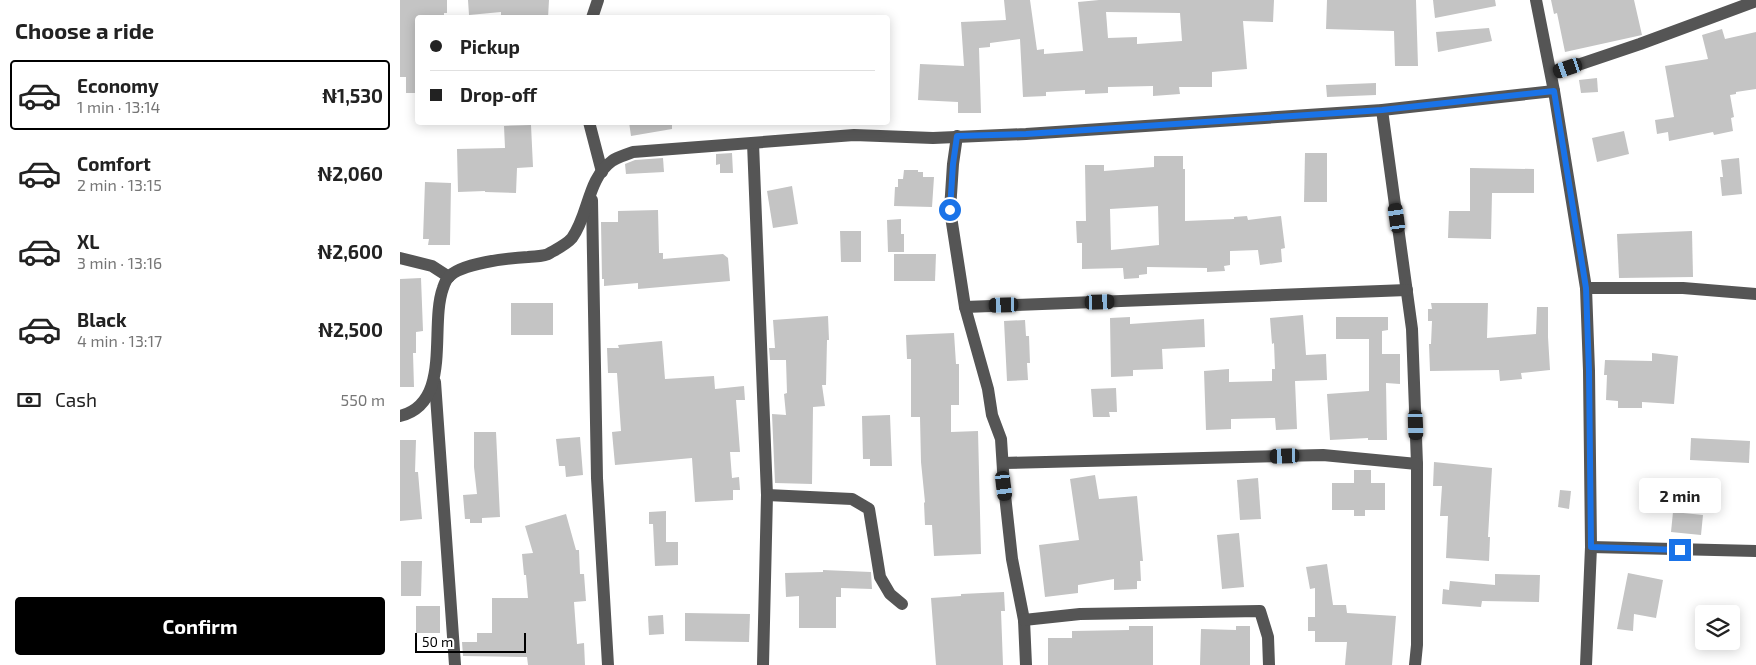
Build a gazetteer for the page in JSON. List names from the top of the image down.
{
  "scale_bar": "50 m",
  "page": {
    "heading": "Choose a ride",
    "banner": ["Pickup", "Drop-off"],
    "list": [
      {
        "name": "Economy",
        "note": "1 min · 13:14",
        "value": "₦1,530"
      },
      {
        "name": "Comfort",
        "note": "2 min · 13:15",
        "value": "₦2,060"
      },
      {
        "name": "XL",
        "note": "3 min · 13:16",
        "value": "₦2,600"
      },
      {
        "name": "Black",
        "note": "4 min · 13:17",
        "value": "₦2,500"
      }
    ],
    "pay": ["Cash", "550 m"],
    "bubble": "2 min",
    "buttons": "Confirm",
    "scale": "50 m"
  }
}
